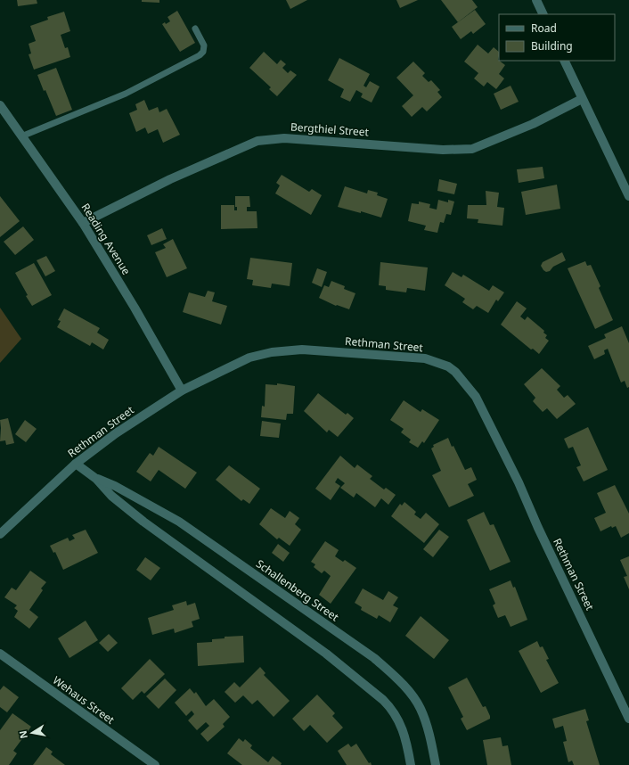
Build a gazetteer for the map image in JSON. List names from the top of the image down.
{
  "streets": {
    "street": [
      "Bergthiel Street",
      "Reading Avenue",
      "Rethman Street",
      "Schallenberg Street",
      "Wehaus Street"
    ]
  },
  "crossings": [
    ["Bergthiel Street", "Reading Avenue"],
    ["Reading Avenue", "Rethman Street"],
    ["Rethman Street", "Schallenberg Street"]
  ],
  "legend": ["Road", "Building"],
  "north": "left"
}
